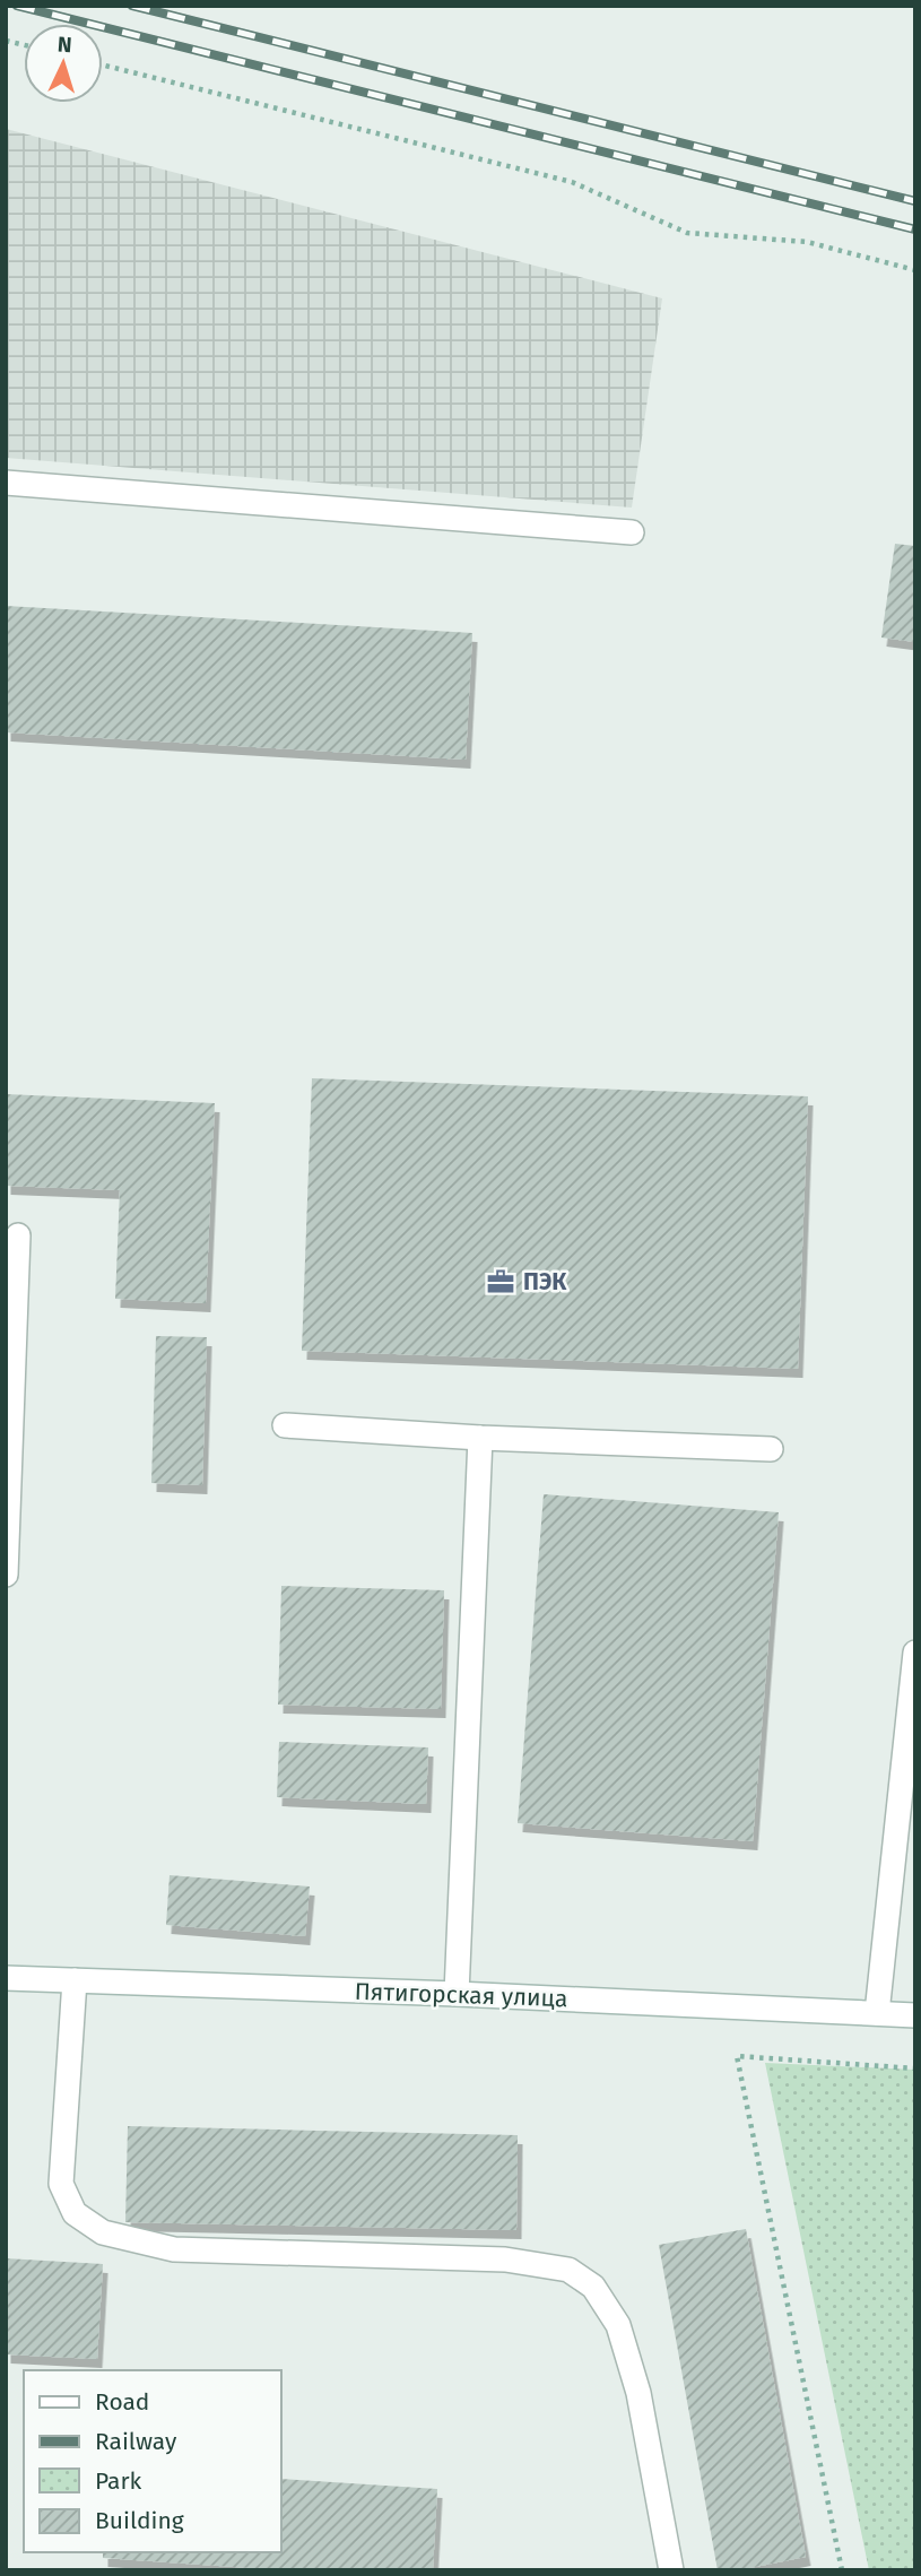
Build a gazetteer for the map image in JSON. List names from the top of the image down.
{
  "streets": {
    "main road": ["Пятигорская улица"]
  },
  "places": {
    "office": ["ПЭК"]
  },
  "legend": [
    "Road",
    "Railway",
    "Park",
    "Building"
  ],
  "north": "top"
}
